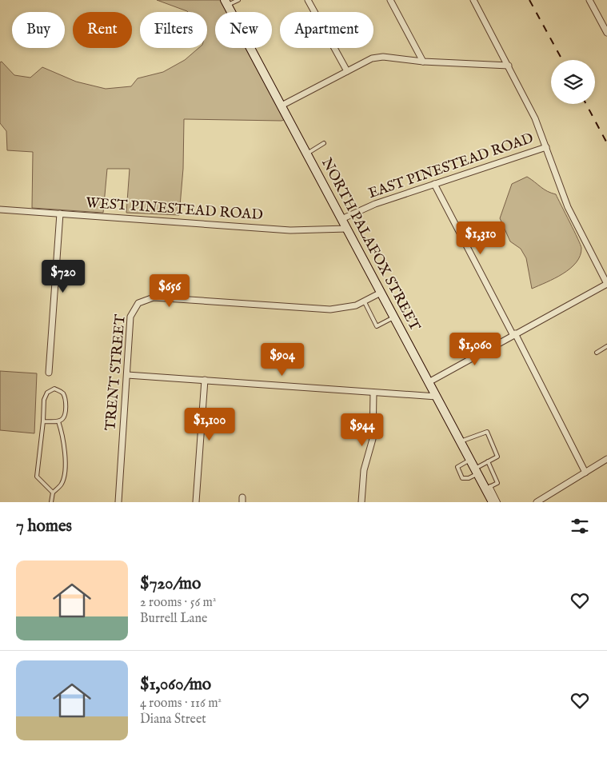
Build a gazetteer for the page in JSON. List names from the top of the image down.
{
  "streets": {
    "main road": ["NORTH PALAFOX STREET"],
    "street": ["EAST PINESTEAD ROAD", "WEST PINESTEAD ROAD", "TRENT STREET"]
  },
  "crossings": [
    ["EAST PINESTEAD ROAD", "NORTH PALAFOX STREET"],
    ["WEST PINESTEAD ROAD", "NORTH PALAFOX STREET"],
    ["NORTH PALAFOX STREET", "TRENT STREET"]
  ],
  "page": {
    "chip": [
      "Buy",
      "Rent",
      "Filters",
      "New",
      "Apartment"
    ],
    "price": [
      "$1,310",
      "$720",
      "$656",
      "$1,060",
      "$904",
      "$1,100",
      "$944"
    ],
    "heading": "7 homes",
    "list": [
      {
        "name": "$720/mo",
        "note": "2 rooms · 56 m² · Burrell Lane"
      },
      {
        "name": "$1,060/mo",
        "note": "4 rooms · 116 m² · Diana Street"
      }
    ]
  }
}
